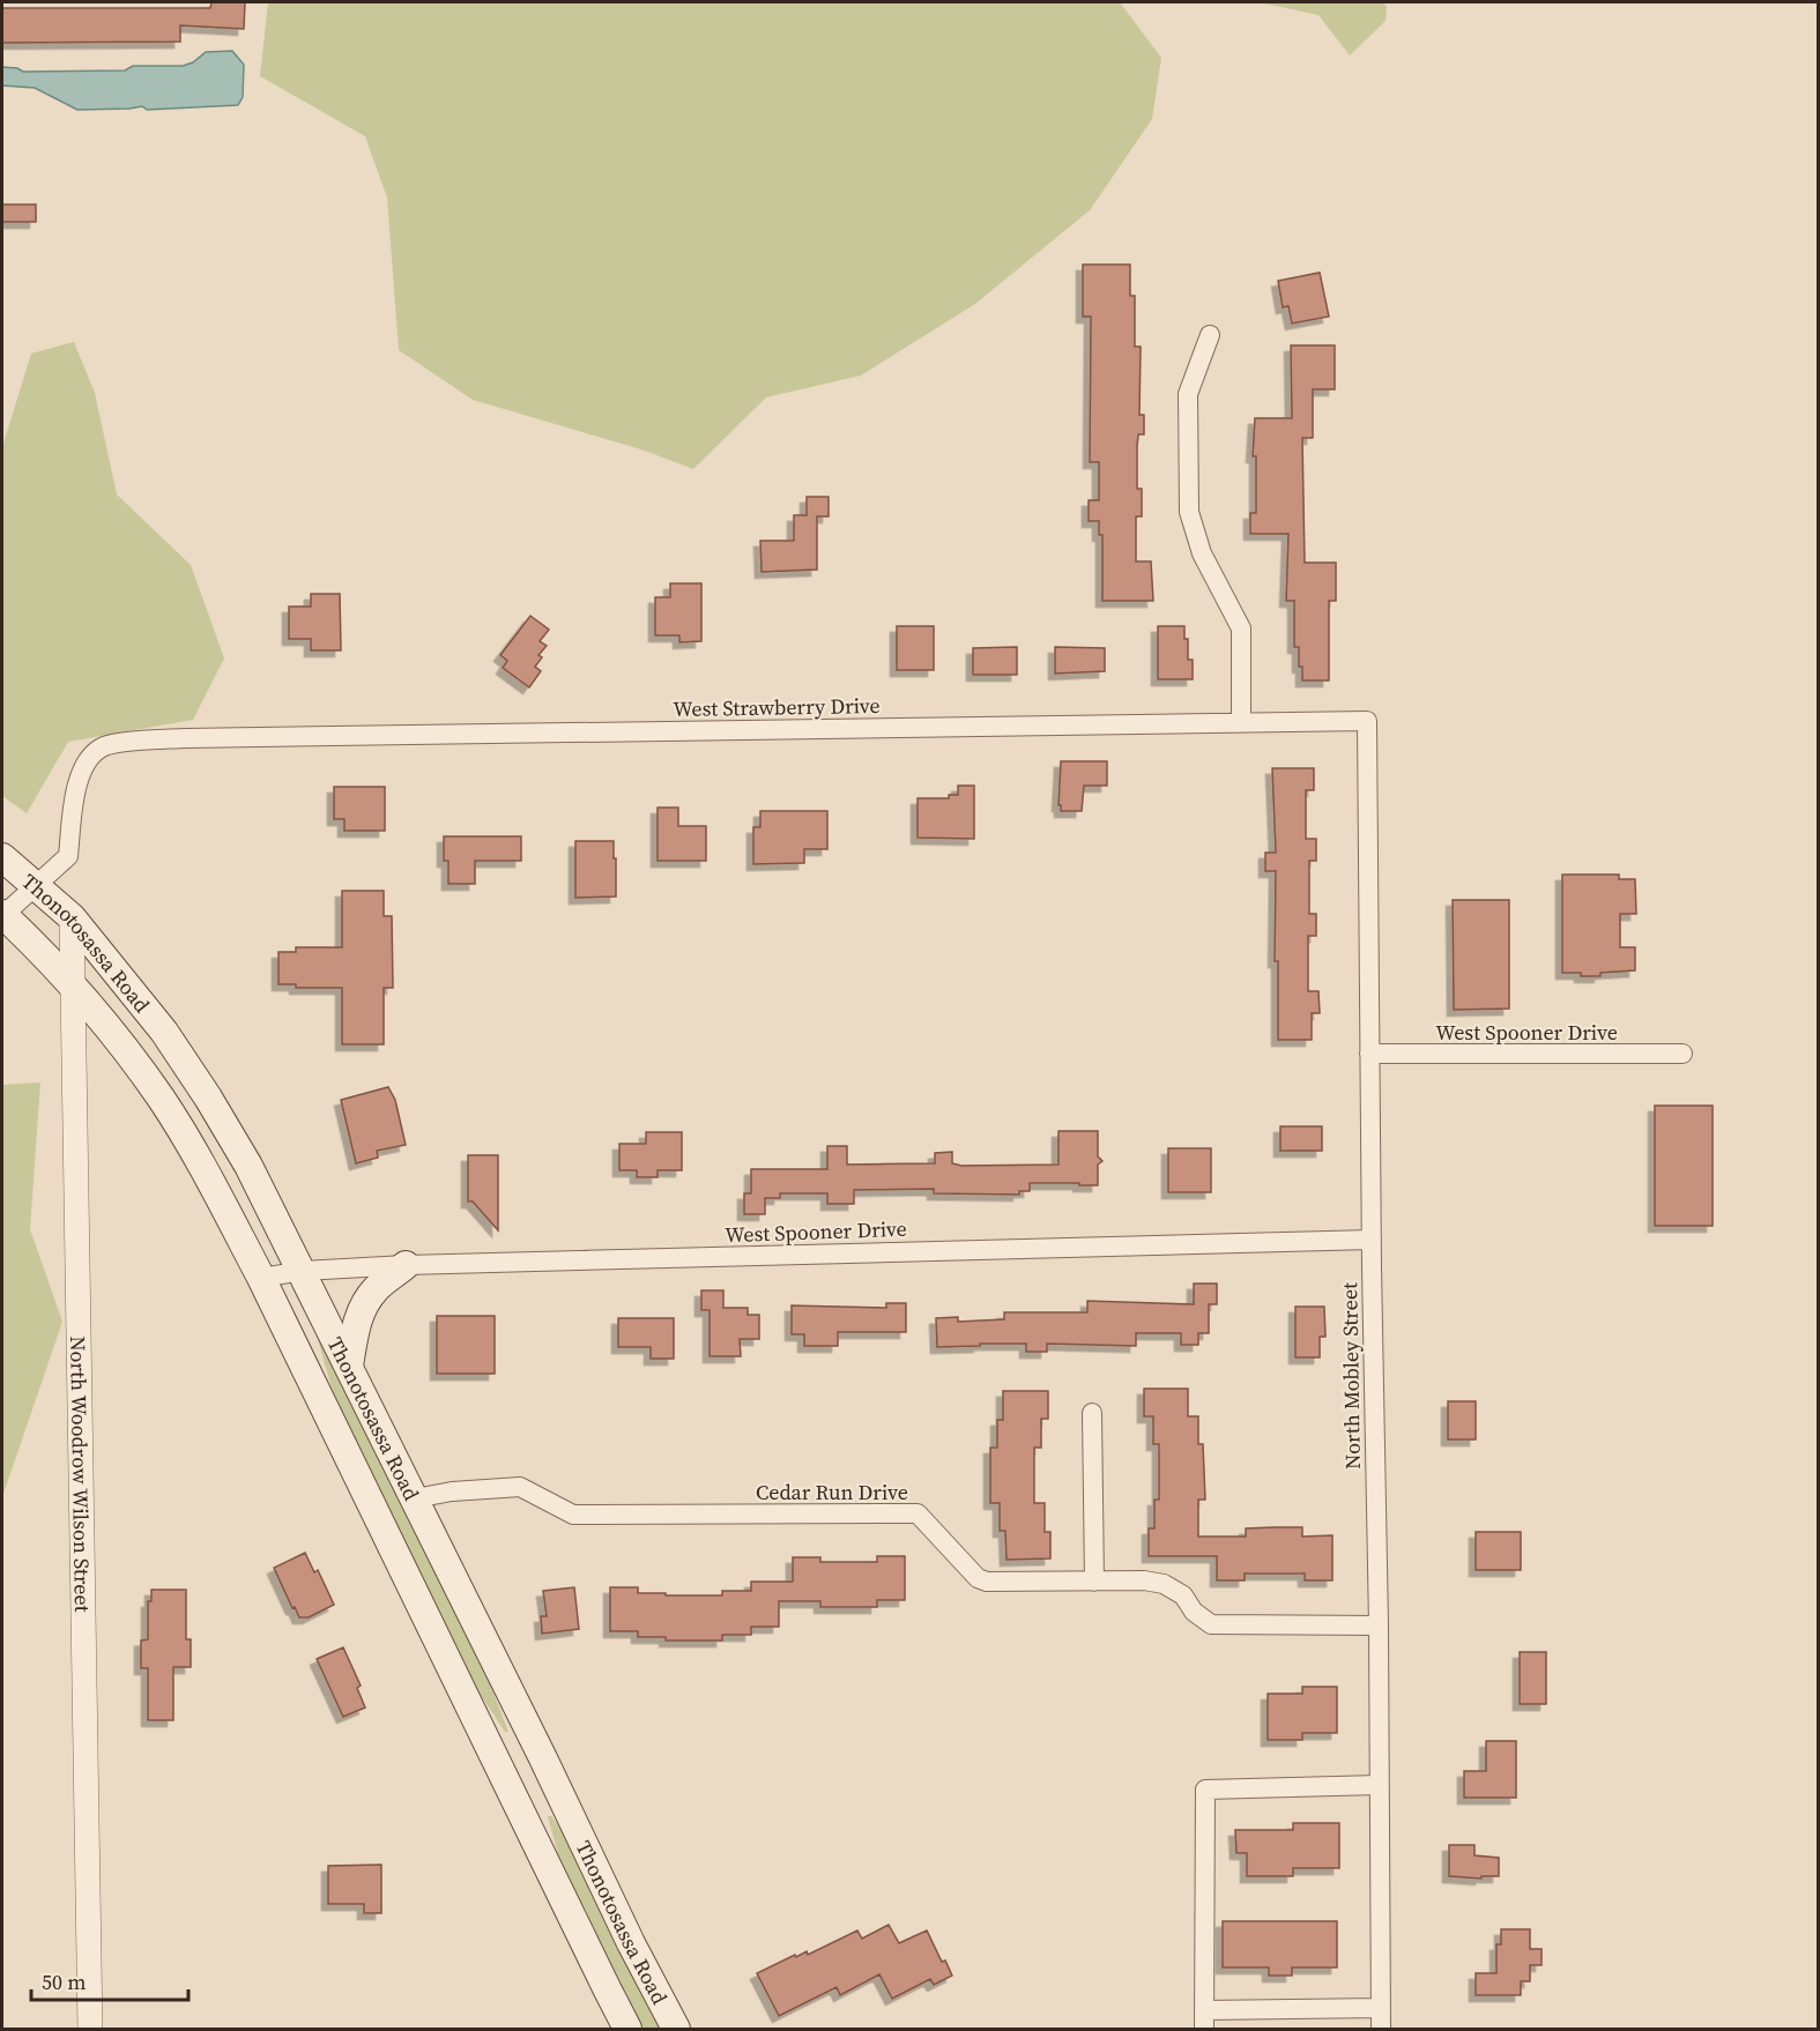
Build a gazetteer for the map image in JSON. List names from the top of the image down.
{
  "streets": {
    "main road": ["Thonotosassa Road"],
    "street": [
      "West Strawberry Drive",
      "West Spooner Drive",
      "North Mobley Street",
      "North Woodrow Wilson Street",
      "Cedar Run Drive"
    ]
  },
  "crossings": [
    ["West Strawberry Drive", "Thonotosassa Road"],
    ["West Strawberry Drive", "North Mobley Street"],
    ["Thonotosassa Road", "West Spooner Drive"],
    ["Thonotosassa Road", "North Woodrow Wilson Street"],
    ["Thonotosassa Road", "Cedar Run Drive"],
    ["West Spooner Drive", "North Mobley Street"],
    ["North Mobley Street", "Cedar Run Drive"]
  ],
  "scale_bar": "50 m"
}
